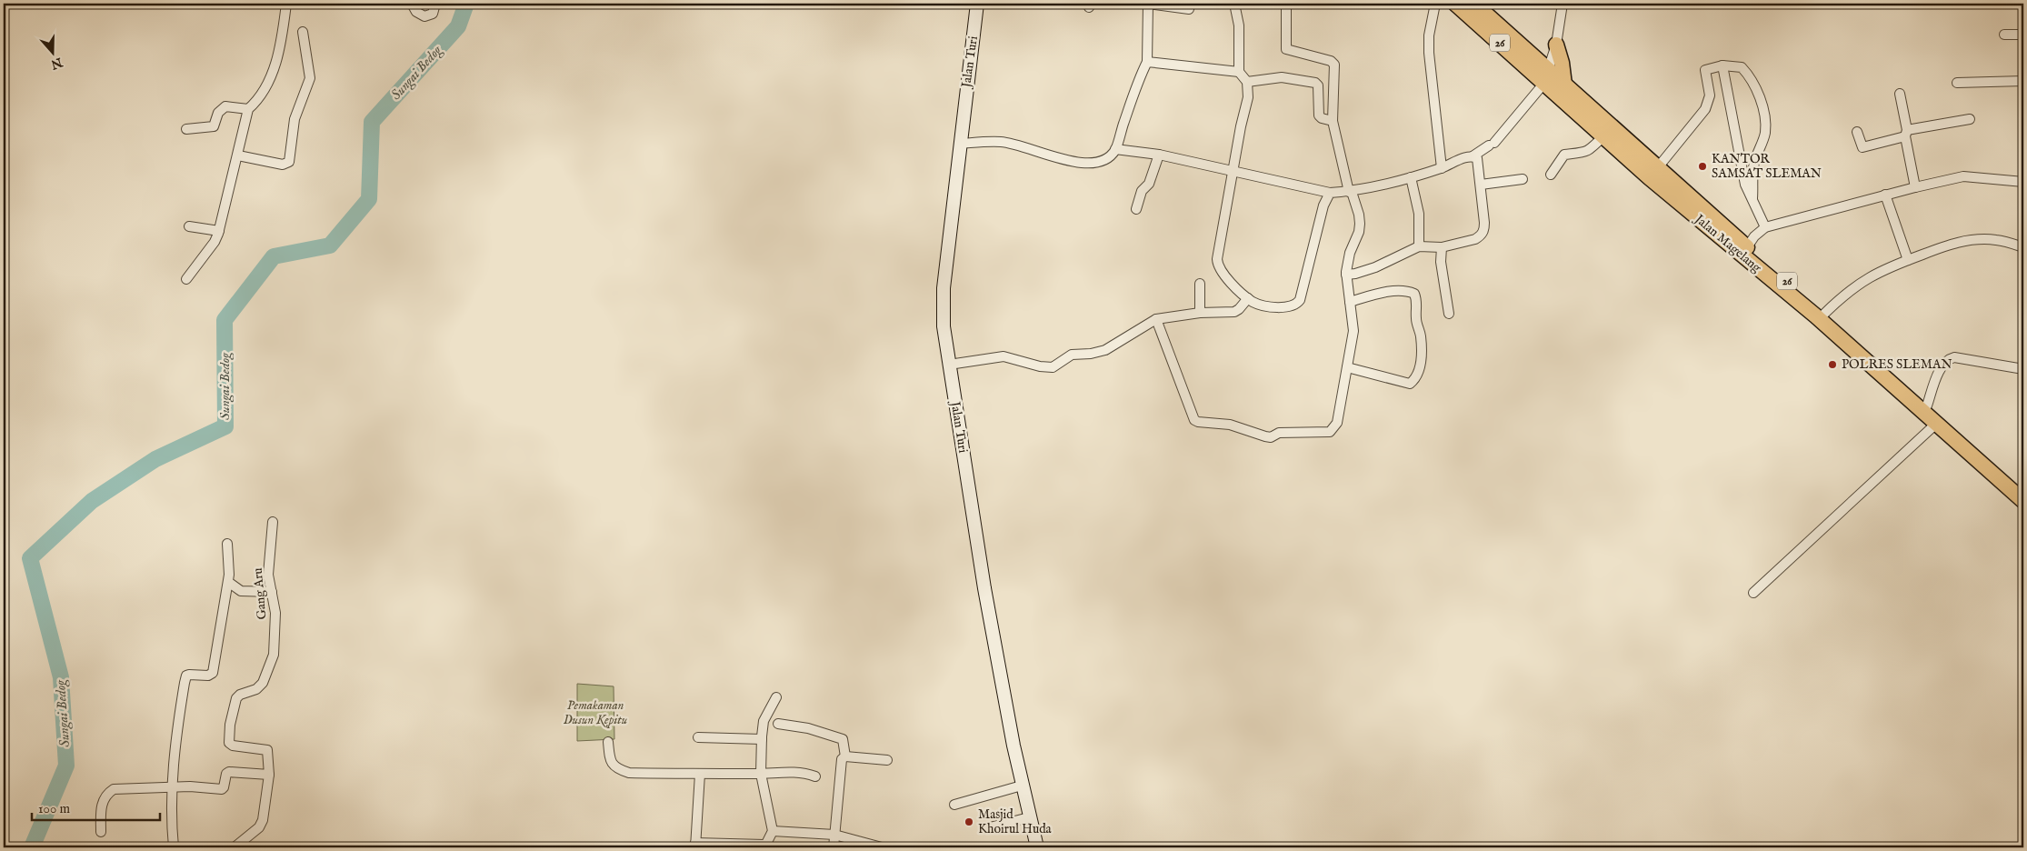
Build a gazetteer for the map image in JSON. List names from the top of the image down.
{
  "streets": {
    "highway": ["26", "Jalan Magelang"],
    "main road": ["Jalan Turi"],
    "street": ["Gang Aru"]
  },
  "water": ["Sungai Bedog"],
  "parks": ["Pemakaman Dusun Kepitu"],
  "places": ["KANTOR SAMSAT SLEMAN", "POLRES SLEMAN", "Masjid Khoirul Huda"],
  "scale_bar": "100 m",
  "north": "bottom"
}
